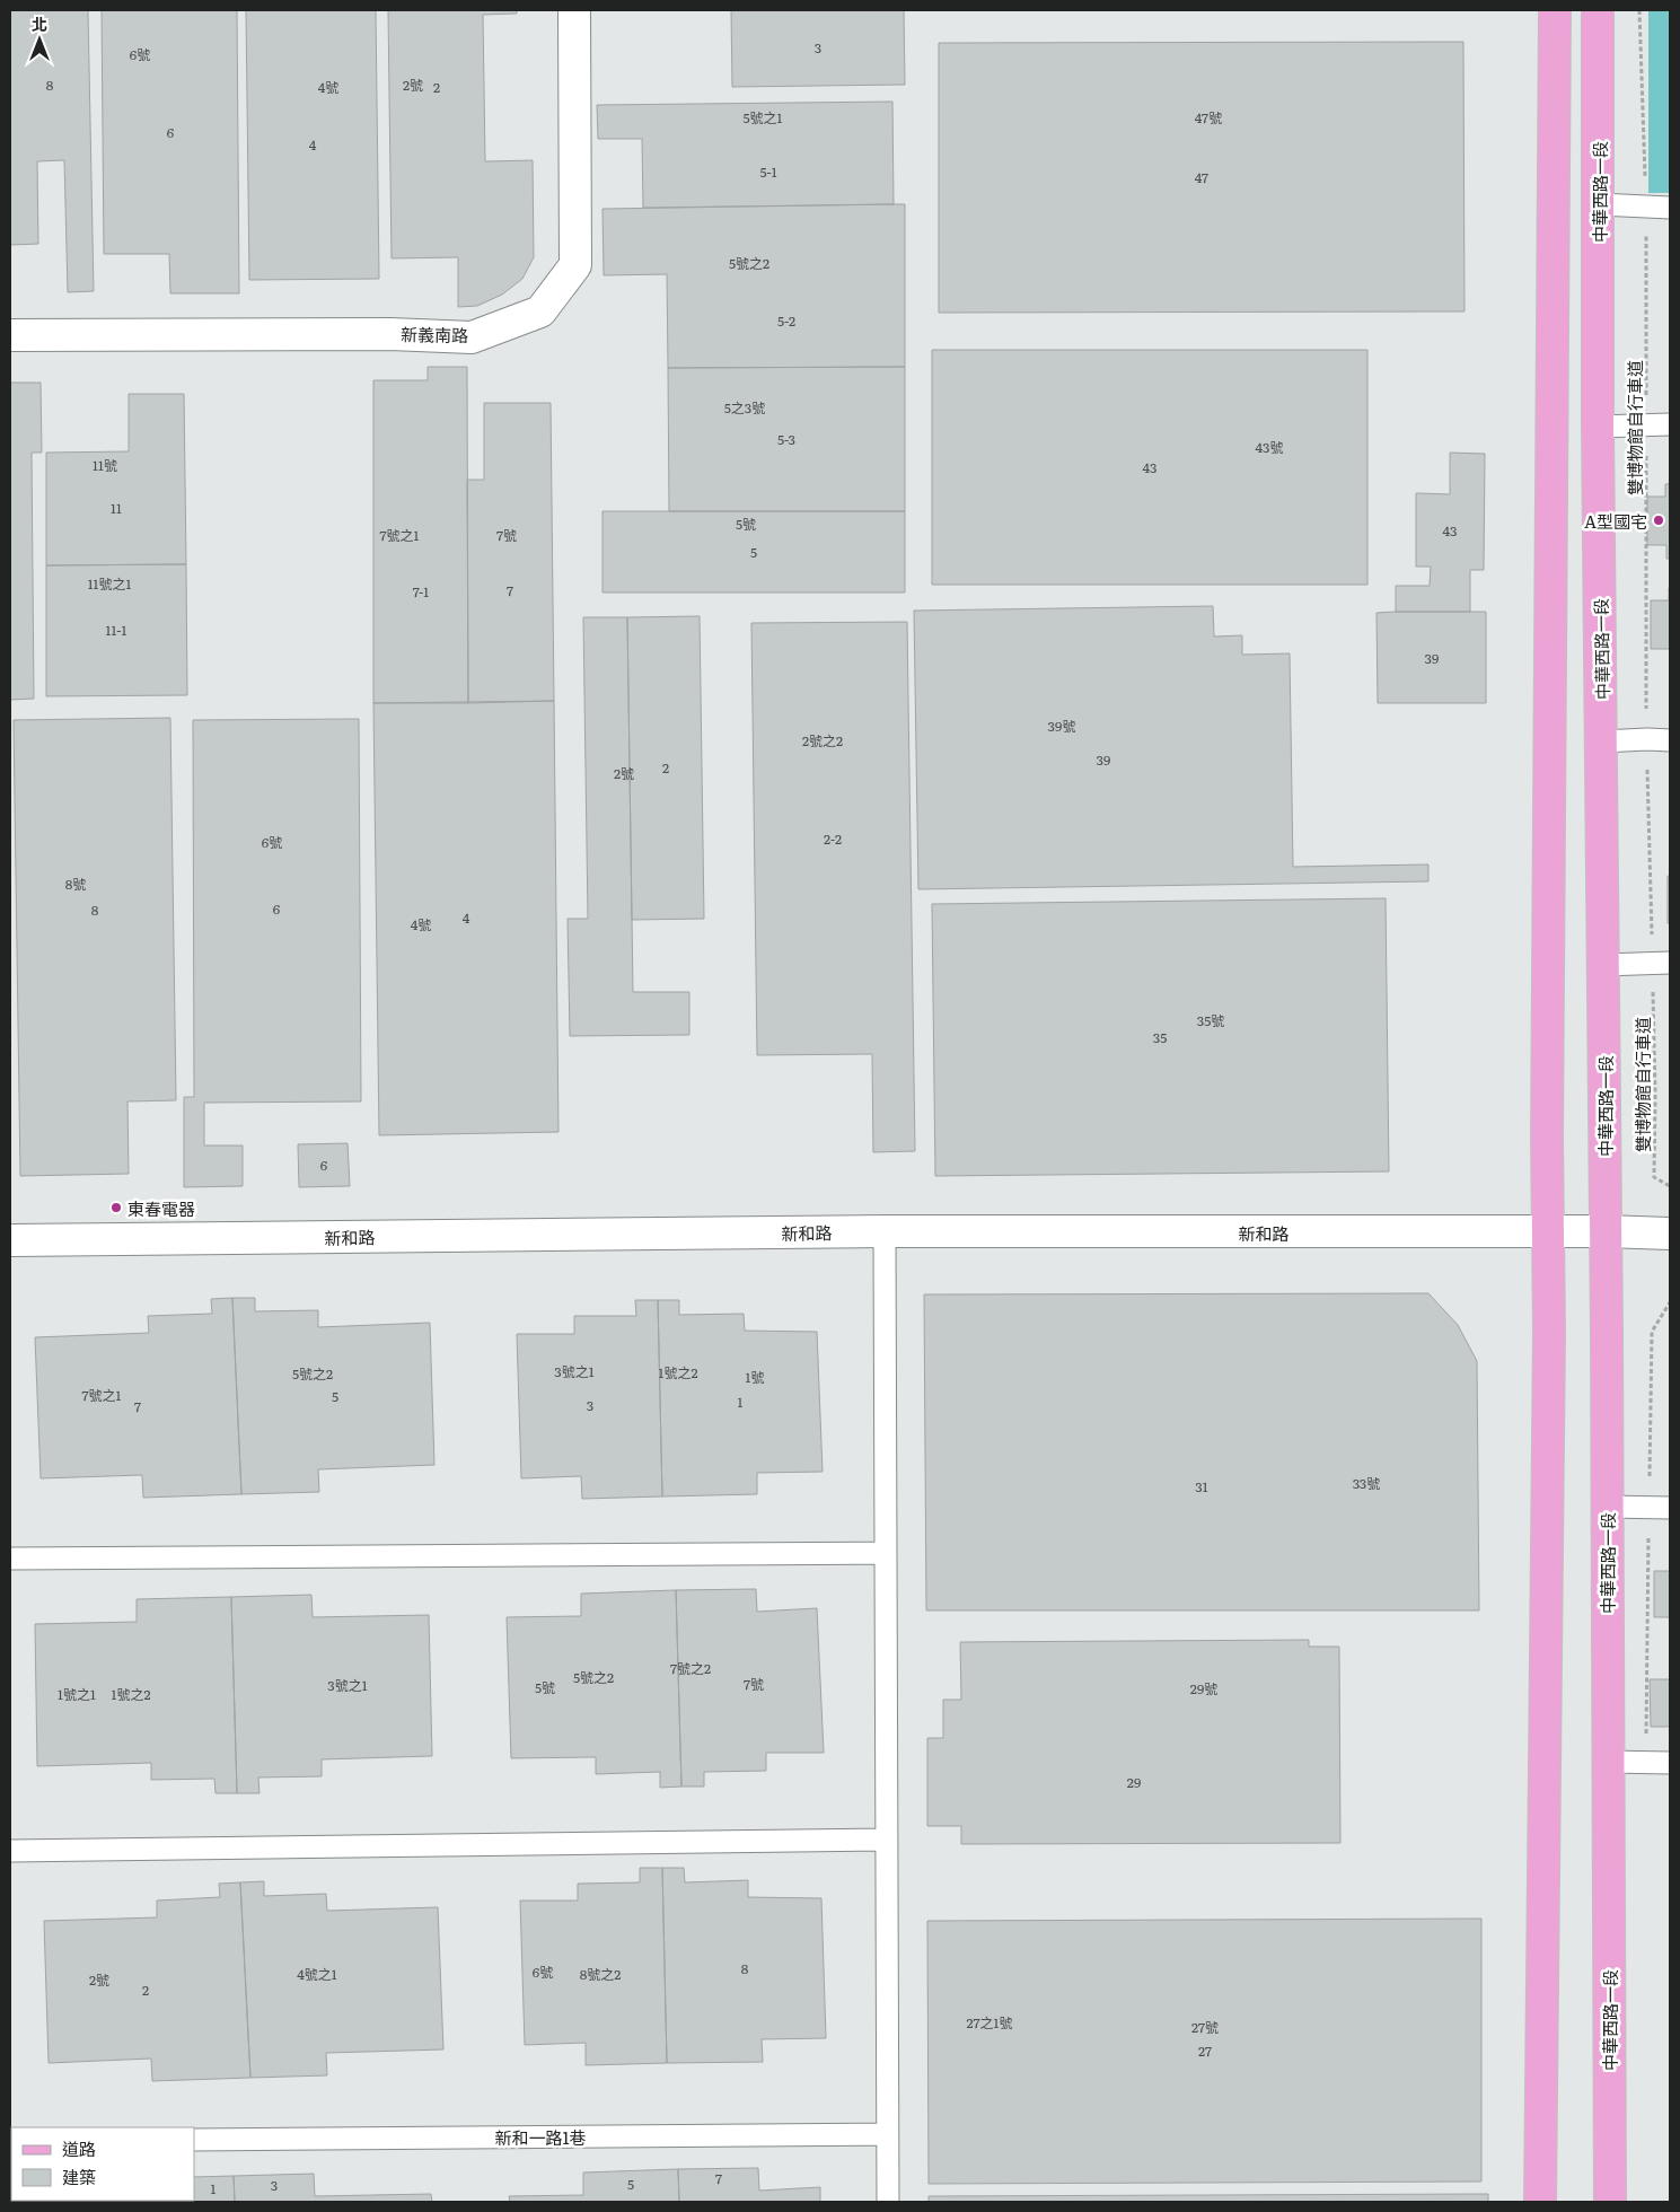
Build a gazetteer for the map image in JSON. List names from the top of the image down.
{
  "streets": {
    "main road": ["中華西路一段"],
    "street": ["新義南路", "新和路"],
    "lane": ["新和一路1巷"],
    "path": ["雙博物館自行車道"]
  },
  "crossings": [
    ["中華西路一段", "新和路"]
  ],
  "places": ["A型國宅", "東春電器"],
  "house_numbers": [
    "3",
    "6號",
    "8",
    "2號",
    "4號",
    "2",
    "5號之1",
    "47號",
    "6",
    "4",
    "5-1",
    "47",
    "5號之2",
    "5-2",
    "5之3號",
    "5-3",
    "43號",
    "11號",
    "43",
    "11",
    "5號",
    "43",
    "7號之1",
    "7號",
    "5",
    "11號之1",
    "7",
    "7-1",
    "11-1",
    "39",
    "39號",
    "2號之2",
    "39",
    "2",
    "2號",
    "2-2",
    "6號",
    "8號",
    "6",
    "8",
    "4",
    "4號",
    "35號",
    "35",
    "6",
    "3號之1",
    "1號之2",
    "5號之2",
    "1號",
    "7號之1",
    "5",
    "1",
    "3",
    "7",
    "33號",
    "31",
    "7號之2",
    "5號之2",
    "7號",
    "3號之1",
    "5號",
    "29號",
    "1號之1",
    "1號之2",
    "29",
    "8",
    "6號",
    "4號之1",
    "8號之2",
    "2號",
    "2",
    "27之1號",
    "27號",
    "27",
    "7",
    "5",
    "3",
    "1"
  ],
  "legend": ["道路", "建築"],
  "north": "top"
}
